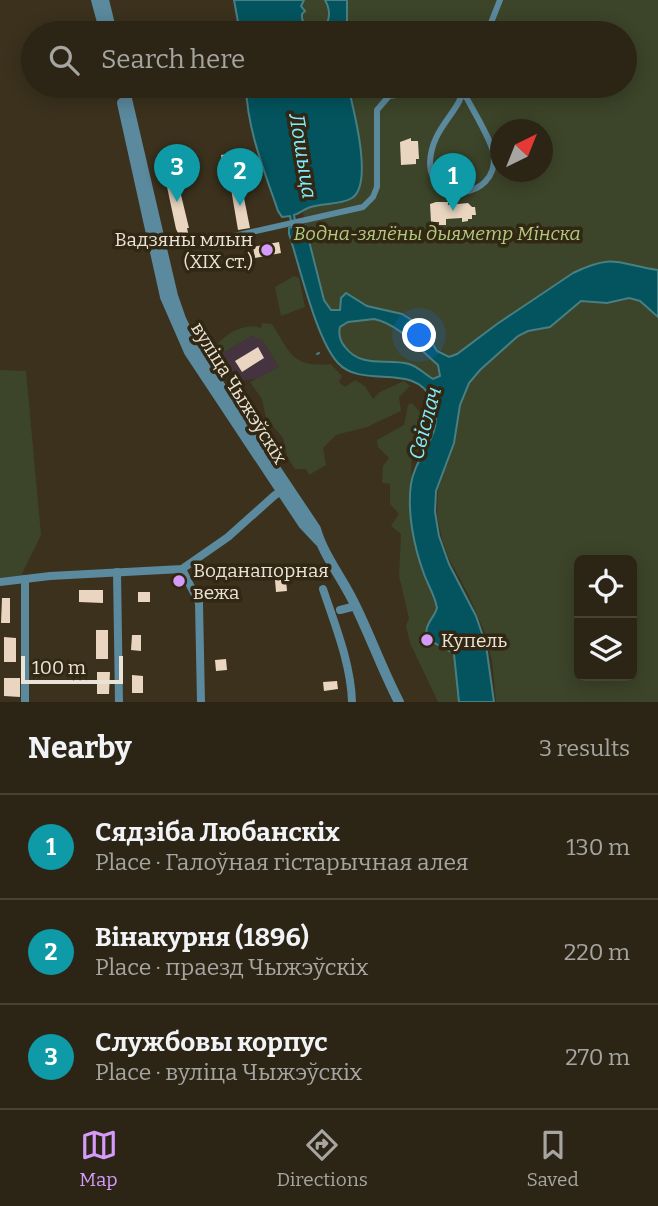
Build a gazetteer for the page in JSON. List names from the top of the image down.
{
  "streets": {
    "street": ["вуліца Чыжэўскіх"]
  },
  "water": ["Лошыца", "Свіслач"],
  "parks": ["Водна-зялёны дыяметр Мінска"],
  "places": ["Вадзяны млын (XIX ст.)", "Воданапорная вежа", "Купель"],
  "scale_bar": "100 m",
  "north": "top right",
  "page": {
    "search": "Search here",
    "pins": ["3", "2", "1"],
    "scale": "100 m",
    "heading": ["Nearby", "3 results"],
    "list": [
      {
        "mark": "1",
        "name": "Сядзіба Любанскіх",
        "note": "Place · Галоўная гістарычная алея",
        "value": "130 m"
      },
      {
        "mark": "2",
        "name": "Вінакурня (1896)",
        "note": "Place · праезд Чыжэўскіх",
        "value": "220 m"
      },
      {
        "mark": "3",
        "name": "Службовы корпус",
        "note": "Place · вуліца Чыжэўскіх",
        "value": "270 m"
      }
    ],
    "nav": ["Map", "Directions", "Saved"]
  }
}
